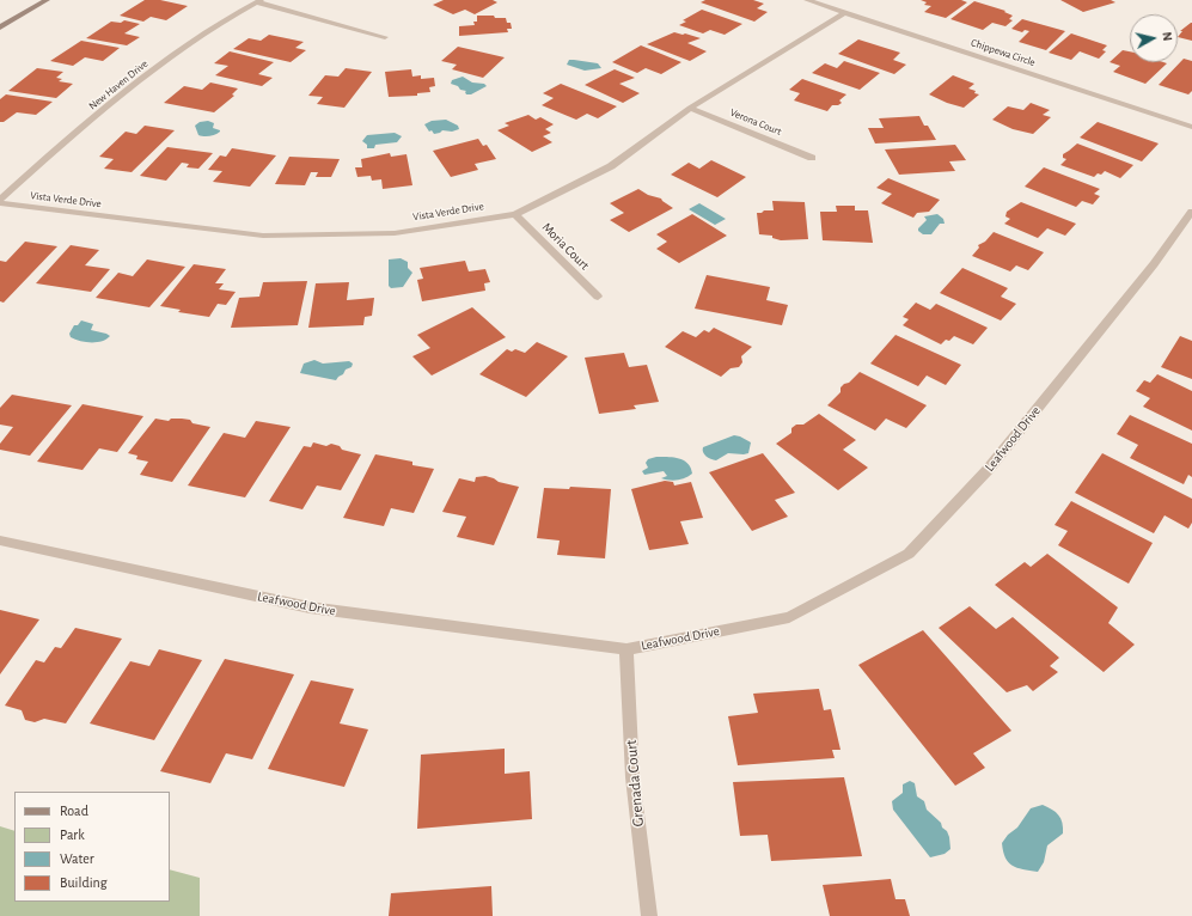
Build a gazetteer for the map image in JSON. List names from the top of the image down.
{
  "streets": {
    "street": [
      "Chippewa Circle",
      "New Haven Drive",
      "Verona Court",
      "Vista Verde Drive",
      "Moria Court",
      "Leafwood Drive",
      "Grenada Court"
    ]
  },
  "crossings": [
    ["Chippewa Circle", "Vista Verde Drive"],
    ["New Haven Drive", "Vista Verde Drive"],
    ["Verona Court", "Vista Verde Drive"],
    ["Vista Verde Drive", "Moria Court"],
    ["Leafwood Drive", "Grenada Court"]
  ],
  "legend": [
    "Road",
    "Park",
    "Water",
    "Building"
  ],
  "north": "right"
}
